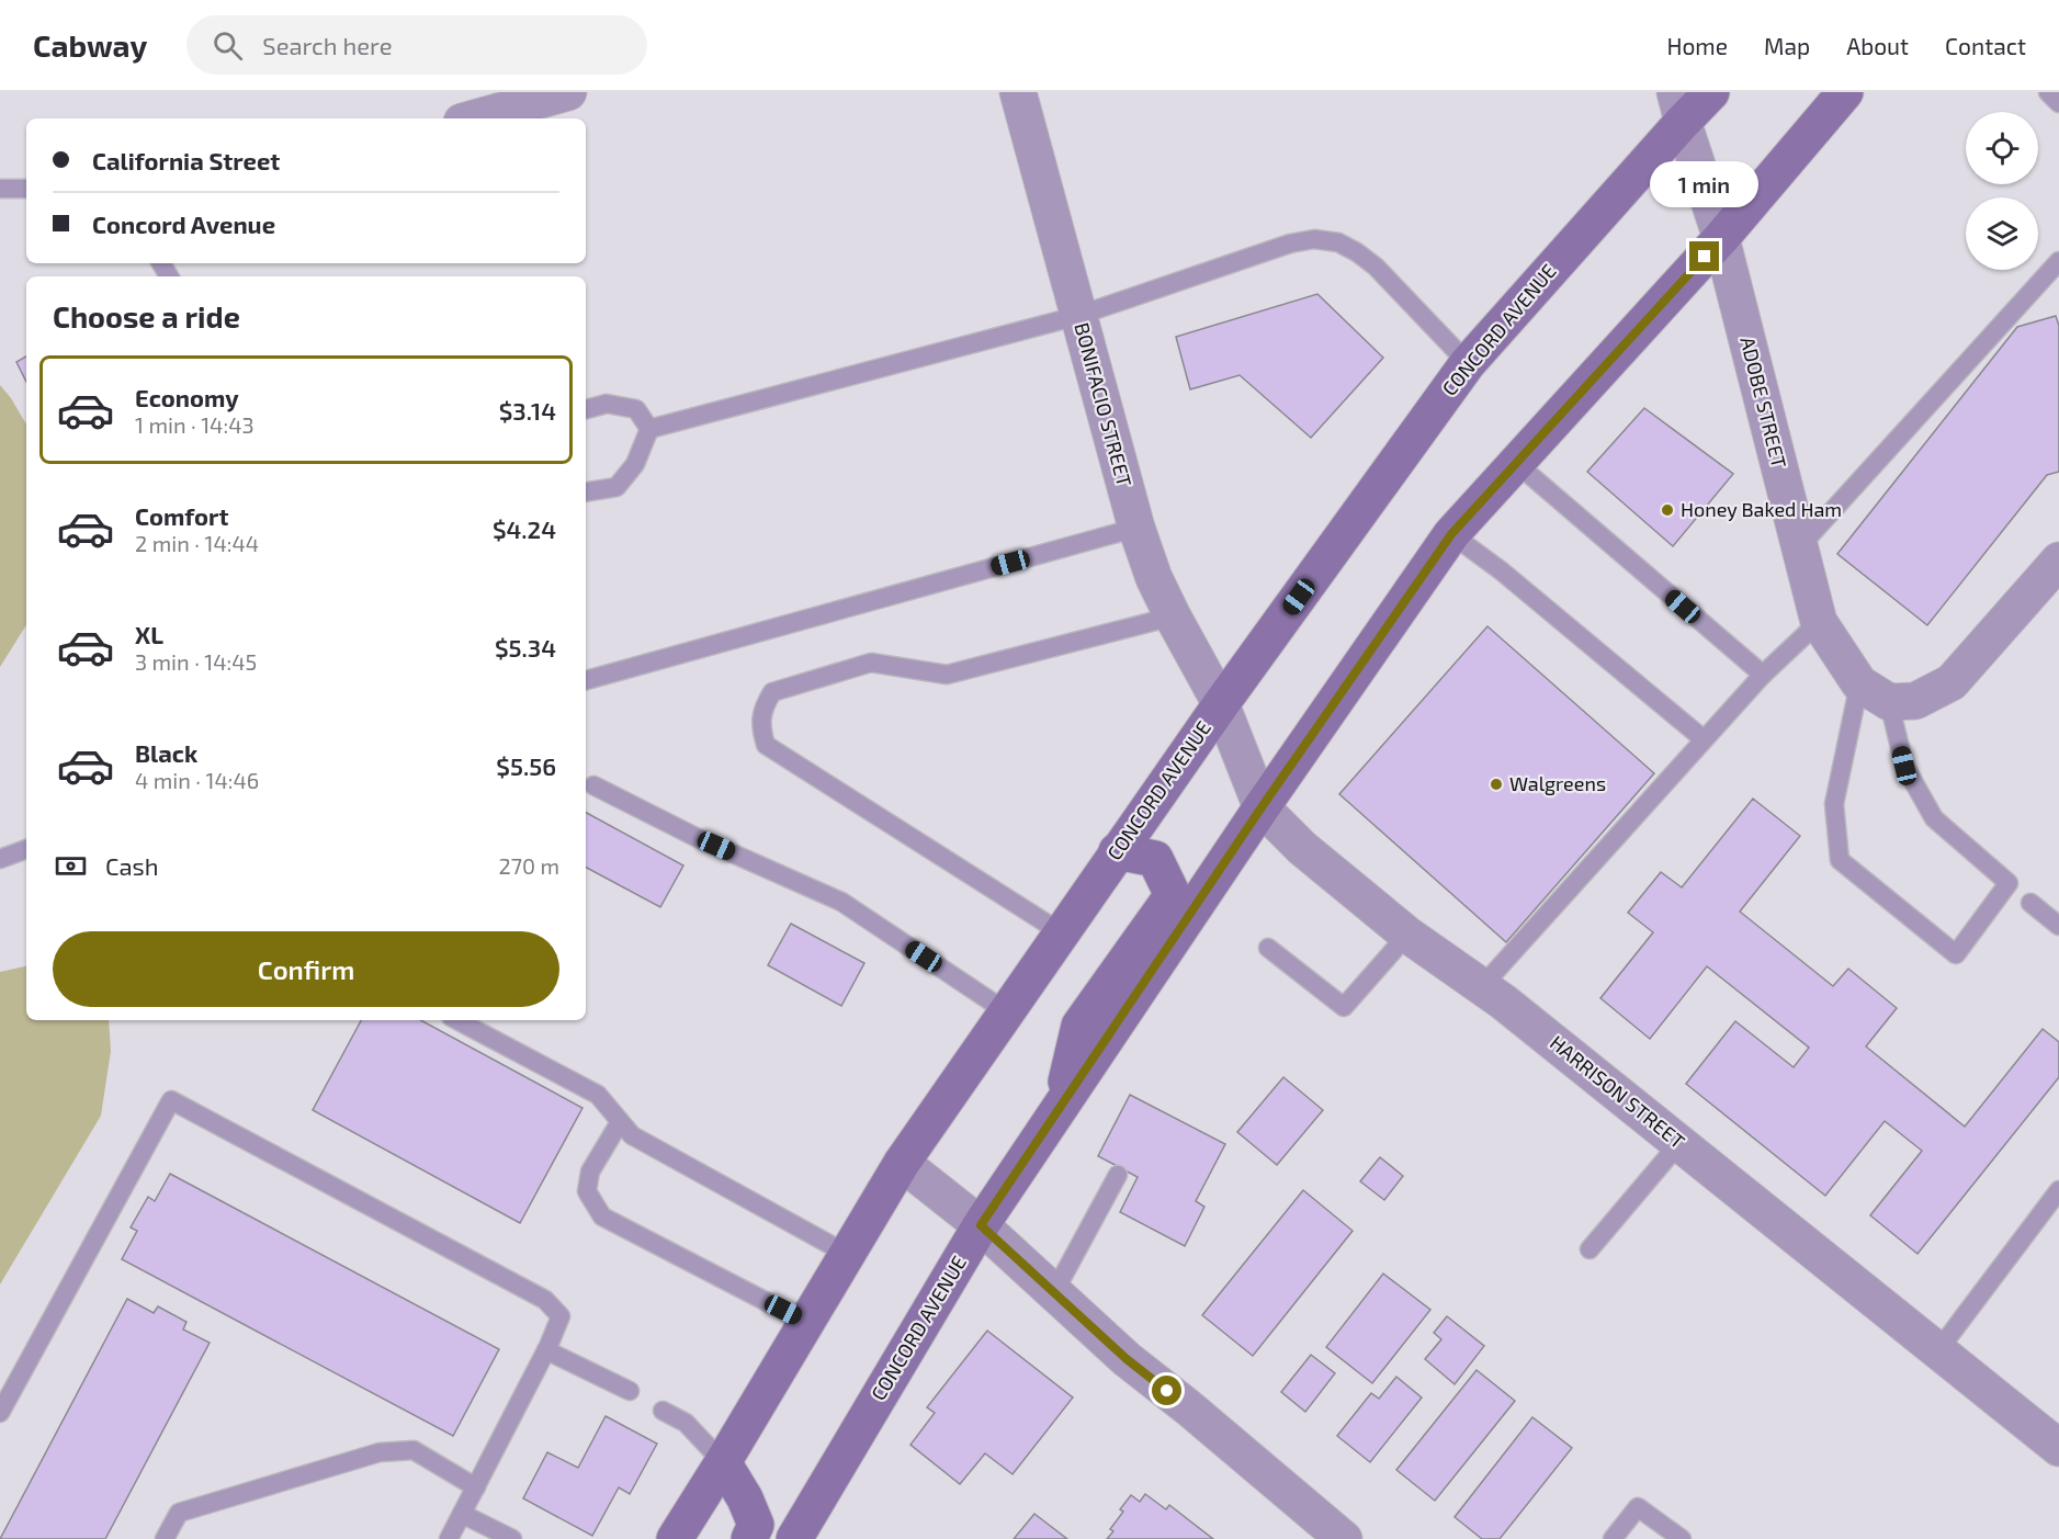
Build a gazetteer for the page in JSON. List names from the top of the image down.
{
  "streets": {
    "main road": ["CONCORD AVENUE"],
    "street": ["ADOBE STREET", "BONIFACIO STREET", "HARRISON STREET"]
  },
  "crossings": [
    ["CONCORD AVENUE", "ADOBE STREET"],
    ["CONCORD AVENUE", "BONIFACIO STREET"],
    ["CONCORD AVENUE", "HARRISON STREET"],
    ["BONIFACIO STREET", "HARRISON STREET"]
  ],
  "places": ["Honey Baked Ham", "Walgreens"],
  "page": {
    "header": "Cabway",
    "search": "Search here",
    "nav": [
      "Home",
      "Map",
      "About",
      "Contact"
    ],
    "banner": ["California Street", "Concord Avenue"],
    "bubble": "1 min",
    "heading": "Choose a ride",
    "list": [
      {
        "name": "Economy",
        "note": "1 min · 14:43",
        "value": "$3.14"
      },
      {
        "name": "Comfort",
        "note": "2 min · 14:44",
        "value": "$4.24"
      },
      {
        "name": "XL",
        "note": "3 min · 14:45",
        "value": "$5.34"
      },
      {
        "name": "Black",
        "note": "4 min · 14:46",
        "value": "$5.56"
      }
    ],
    "pay": ["Cash", "270 m"],
    "buttons": "Confirm"
  }
}
